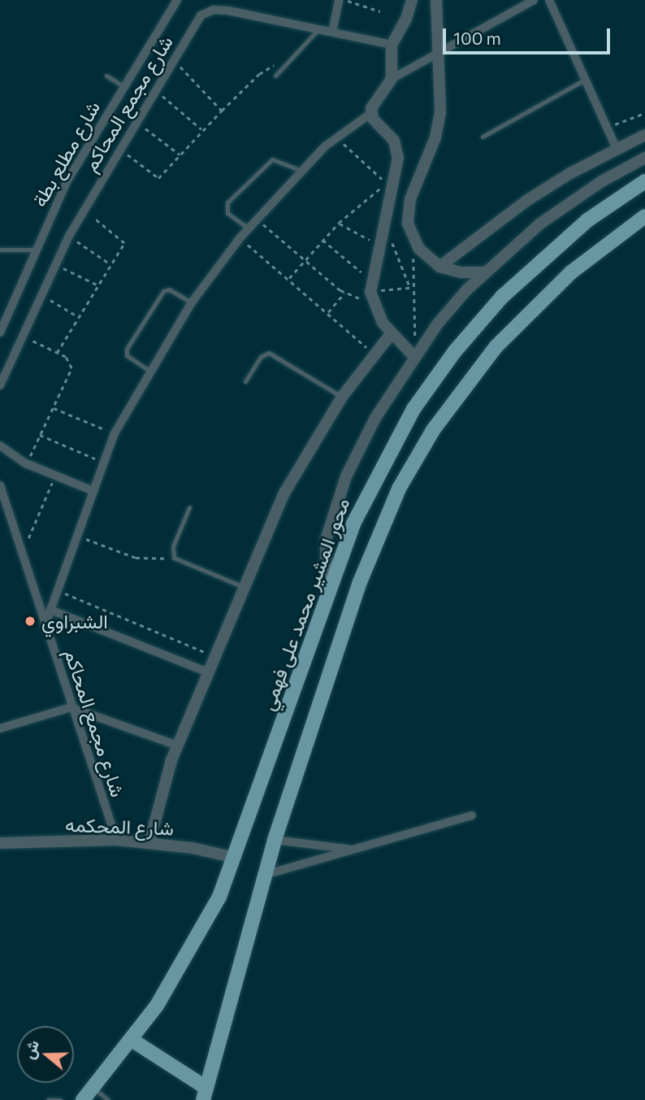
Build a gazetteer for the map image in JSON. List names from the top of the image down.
{
  "streets": {
    "main road": ["محور المشير محمد على فهمي"],
    "street": ["شارع مجمع المحاكم", "شارع مطلع بطة", "شارع المحكمه"]
  },
  "crossings": [
    ["شارع مجمع المحاكم", "شارع المحكمه"],
    ["محور المشير محمد على فهمي", "شارع المحكمه"]
  ],
  "places": ["الشبراوي"],
  "scale_bar": "100 m",
  "north": "left"
}
